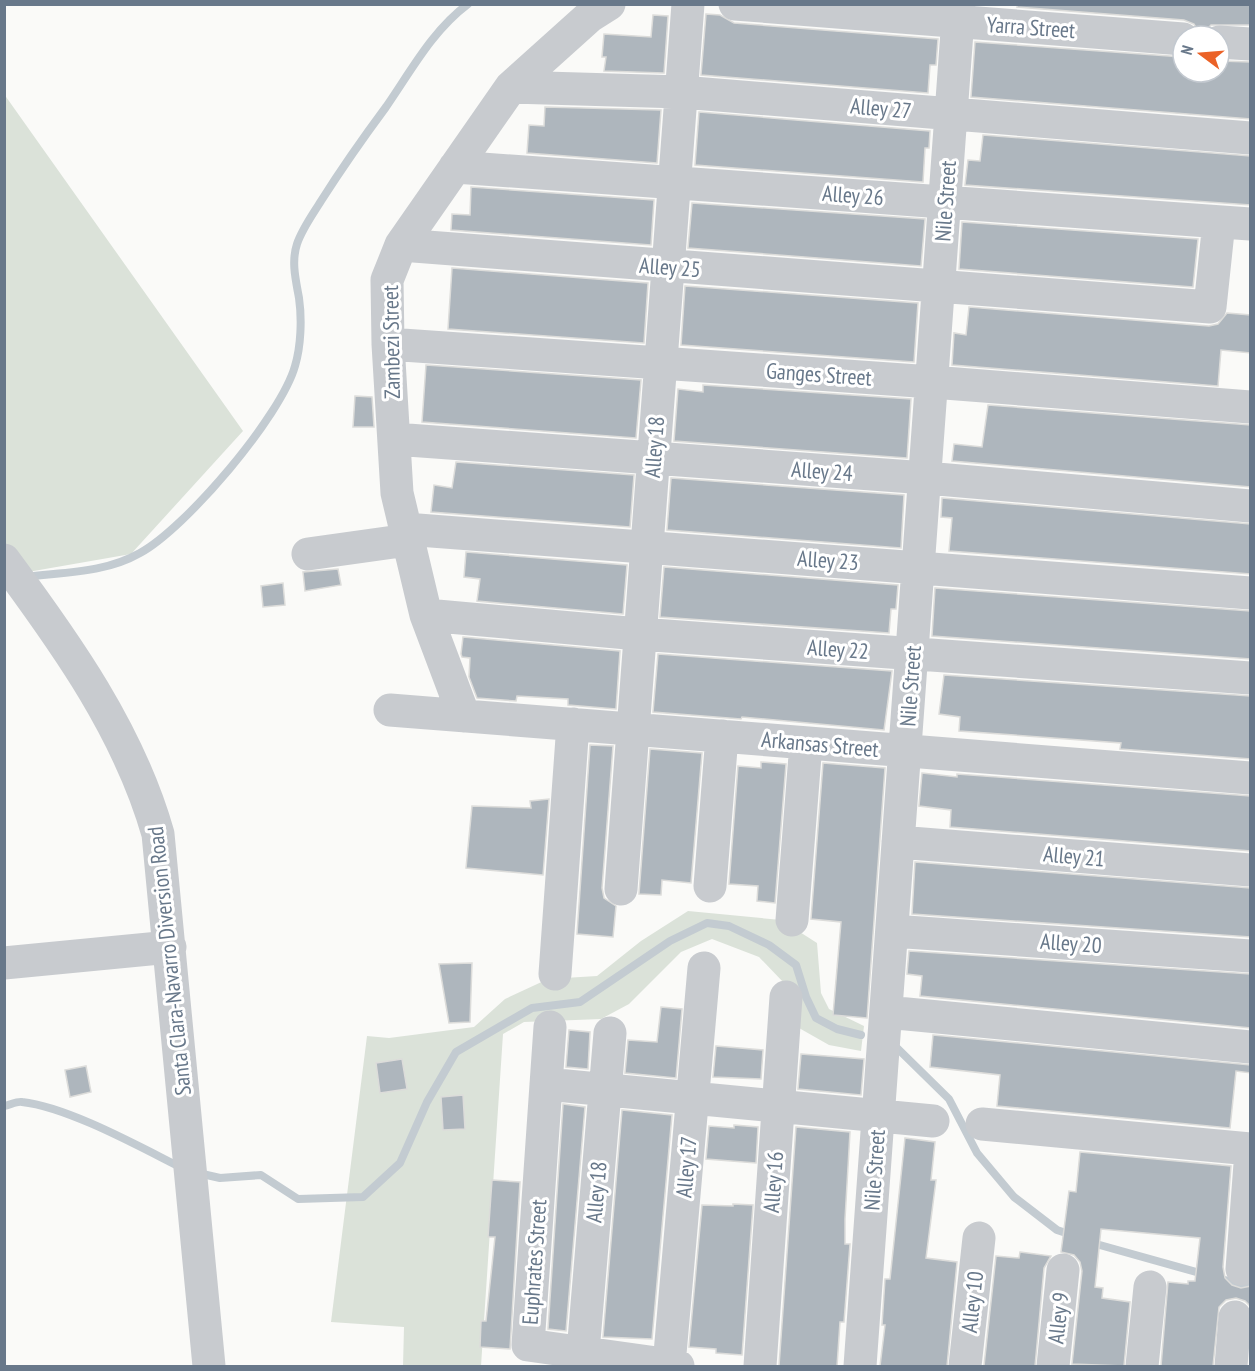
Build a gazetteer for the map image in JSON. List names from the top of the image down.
{
  "streets": {
    "street": [
      "Yarra Street",
      "Alley 27",
      "Alley 26",
      "Nile Street",
      "Alley 25",
      "Zambezi Street",
      "Ganges Street",
      "Alley 18",
      "Alley 24",
      "Alley 23",
      "Alley 22",
      "Arkansas Street",
      "Alley 21",
      "Alley 20",
      "Santa Clara-Navarro Diversion Road",
      "Alley 17",
      "Alley 16",
      "Euphrates Street",
      "Alley 10",
      "Alley 9"
    ]
  },
  "crossings": [
    ["Yarra Street", "Nile Street"],
    ["Alley 27", "Nile Street"],
    ["Alley 27", "Zambezi Street"],
    ["Alley 27", "Alley 18"],
    ["Alley 26", "Nile Street"],
    ["Alley 26", "Alley 25"],
    ["Alley 26", "Zambezi Street"],
    ["Alley 26", "Alley 18"],
    ["Nile Street", "Alley 25"],
    ["Nile Street", "Ganges Street"],
    ["Nile Street", "Alley 24"],
    ["Nile Street", "Alley 23"],
    ["Nile Street", "Alley 22"],
    ["Nile Street", "Arkansas Street"],
    ["Nile Street", "Alley 21"],
    ["Nile Street", "Alley 20"],
    ["Alley 25", "Zambezi Street"],
    ["Alley 25", "Alley 18"],
    ["Zambezi Street", "Ganges Street"],
    ["Zambezi Street", "Alley 24"],
    ["Zambezi Street", "Alley 23"],
    ["Zambezi Street", "Alley 22"],
    ["Zambezi Street", "Arkansas Street"],
    ["Ganges Street", "Alley 18"],
    ["Alley 18", "Alley 24"],
    ["Alley 18", "Alley 23"],
    ["Alley 18", "Alley 22"],
    ["Alley 18", "Arkansas Street"],
    ["Alley 18", "Euphrates Street"],
    ["Alley 17", "Euphrates Street"]
  ],
  "north": "left"
}
